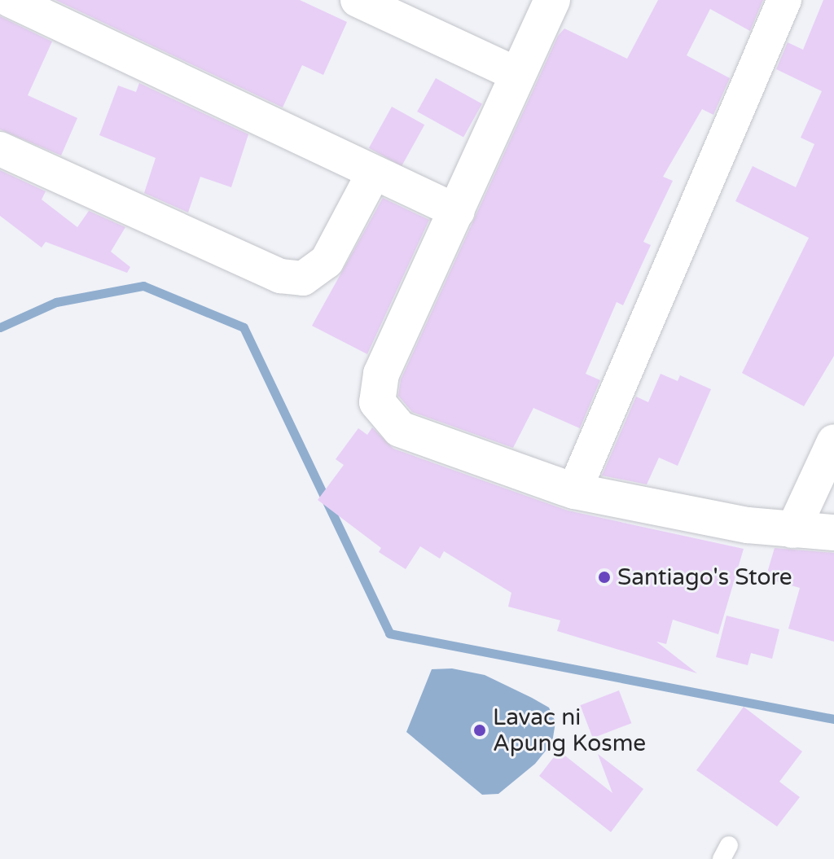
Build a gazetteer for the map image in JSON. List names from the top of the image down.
{
  "places": ["Santiago's Store", "Lavac ni Apung Kosme"]
}
